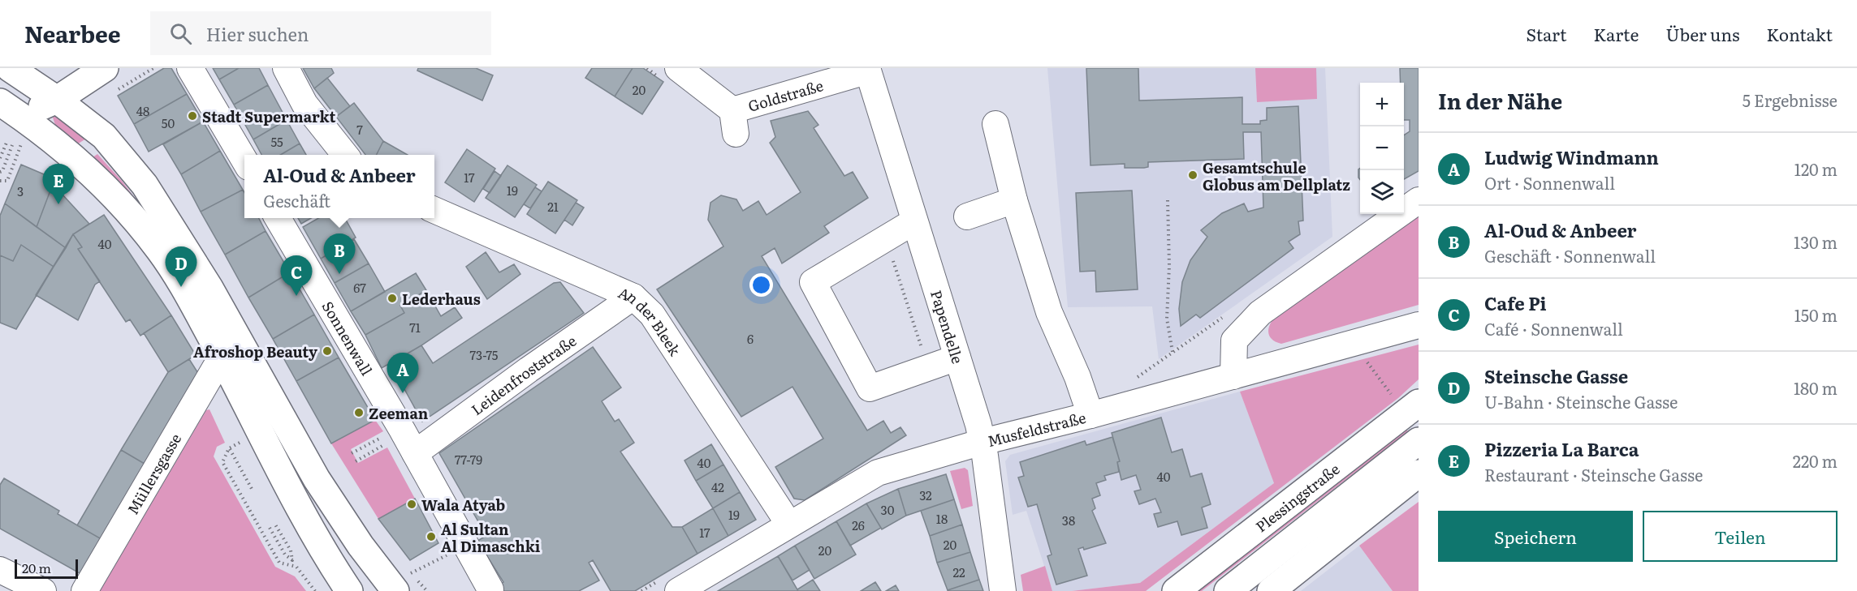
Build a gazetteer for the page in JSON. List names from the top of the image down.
{
  "streets": {
    "main road": ["Plessingstraße"],
    "street": [
      "Goldstraße",
      "An der Bleek",
      "Papendelle",
      "Sonnenwall",
      "Leidenfroststraße",
      "Musfeldstraße",
      "Müllersgasse"
    ]
  },
  "crossings": [
    ["Goldstraße", "Papendelle"],
    ["An der Bleek", "Leidenfroststraße"],
    ["An der Bleek", "Musfeldstraße"],
    ["Papendelle", "Musfeldstraße"],
    ["Sonnenwall", "Leidenfroststraße"]
  ],
  "places": [
    "Stadt Supermarkt",
    "Gesamtschule Globus am Dellplatz",
    "Lederhaus",
    "Afroshop Beauty",
    "Zeeman",
    "Wala Atyab",
    "Al Sultan Al Dimaschki"
  ],
  "house_numbers": [
    "20",
    "48",
    "50",
    "7",
    "55",
    "17",
    "19",
    "3",
    "21",
    "40",
    "67",
    "71",
    "6",
    "73-75",
    "77-79",
    "40",
    "40",
    "42",
    "32",
    "30",
    "19",
    "18",
    "38",
    "26",
    "17",
    "20",
    "20",
    "22"
  ],
  "scale_bar": "20 m",
  "page": {
    "header": "Nearbee",
    "search": "Hier suchen",
    "nav": [
      "Start",
      "Karte",
      "Über uns",
      "Kontakt"
    ],
    "heading": ["In der Nähe", "5 Ergebnisse"],
    "map_buttons": ["+", "−"],
    "list": [
      {
        "mark": "A",
        "name": "Ludwig Windmann",
        "note": "Ort · Sonnenwall",
        "value": "120 m"
      },
      {
        "mark": "B",
        "name": "Al-Oud & Anbeer",
        "note": "Geschäft · Sonnenwall",
        "value": "130 m"
      },
      {
        "mark": "C",
        "name": "Cafe Pi",
        "note": "Café · Sonnenwall",
        "value": "150 m"
      },
      {
        "mark": "D",
        "name": "Steinsche Gasse",
        "note": "U-Bahn · Steinsche Gasse",
        "value": "180 m"
      },
      {
        "mark": "E",
        "name": "Pizzeria La Barca",
        "note": "Restaurant · Steinsche Gasse",
        "value": "220 m"
      }
    ],
    "popup": ["Al-Oud & Anbeer", "Geschäft"],
    "pins": [
      "E",
      "B",
      "D",
      "C",
      "A"
    ],
    "buttons": ["Speichern", "Teilen"],
    "scale": "20 m"
  }
}
